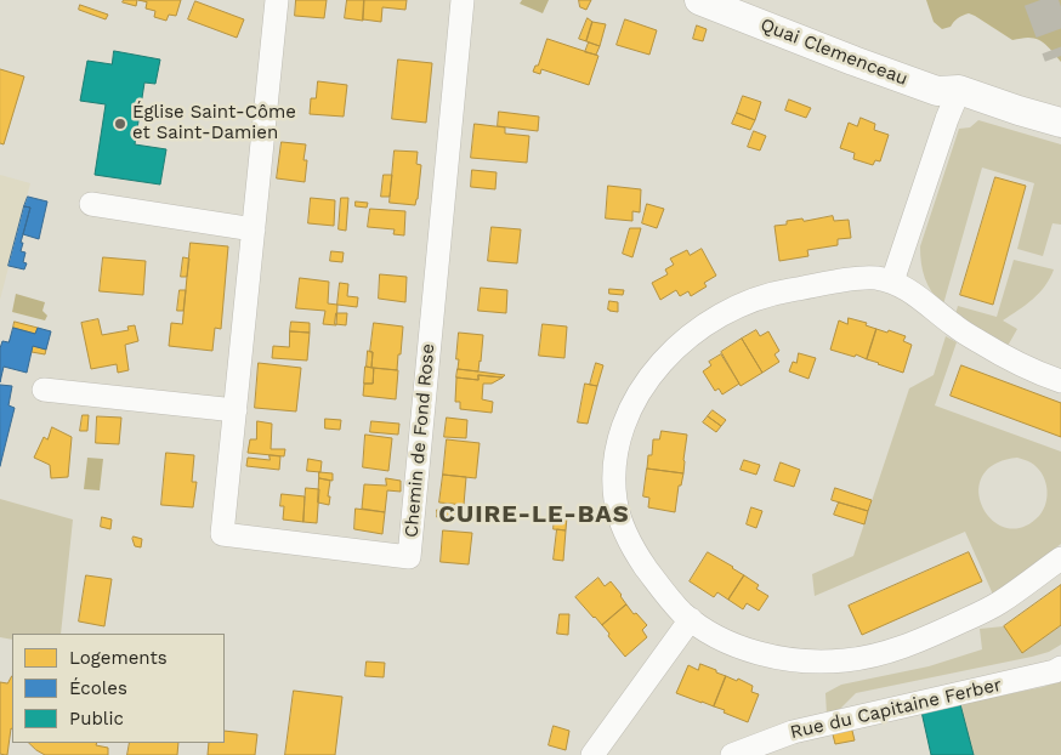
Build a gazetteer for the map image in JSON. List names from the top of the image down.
{
  "streets": {
    "main road": ["Quai Clemenceau"],
    "street": ["Chemin de Fond Rose", "Rue du Capitaine Ferber"]
  },
  "districts": ["CUIRE-LE-BAS"],
  "places": ["Église Saint-Côme et Saint-Damien"],
  "legend": ["Logements", "Écoles", "Public"]
}
